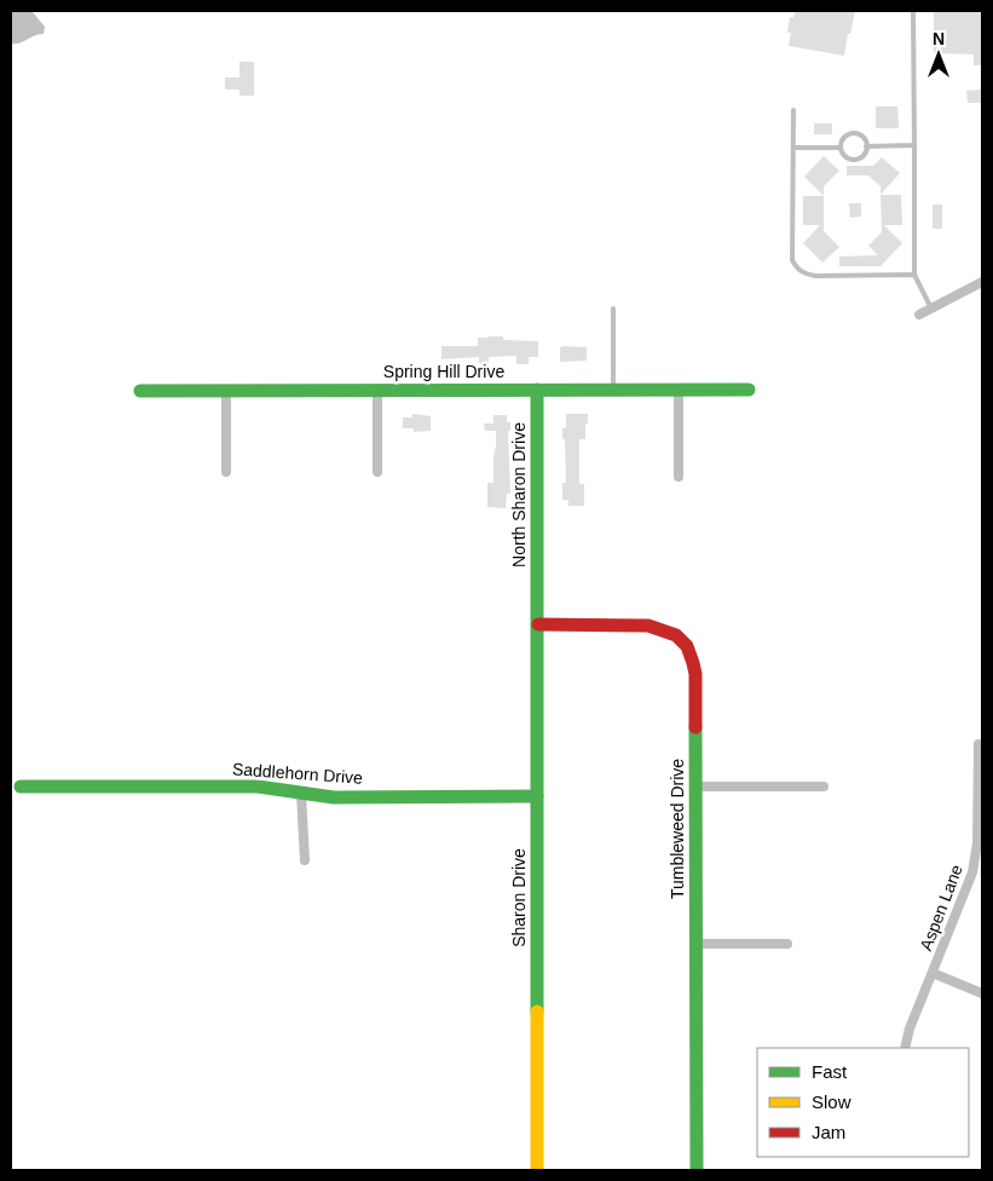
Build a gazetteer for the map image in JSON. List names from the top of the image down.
{
  "streets": {
    "street": [
      "Spring Hill Drive",
      "North Sharon Drive",
      "Saddlehorn Drive",
      "Tumbleweed Drive",
      "Sharon Drive",
      "Aspen Lane"
    ]
  },
  "crossings": [
    ["Spring Hill Drive", "North Sharon Drive"],
    ["North Sharon Drive", "Tumbleweed Drive"],
    ["North Sharon Drive", "Sharon Drive"],
    ["Saddlehorn Drive", "Sharon Drive"],
    ["Tumbleweed Drive", "Sharon Drive"]
  ],
  "legend": ["Fast", "Slow", "Jam"],
  "north": "top"
}
